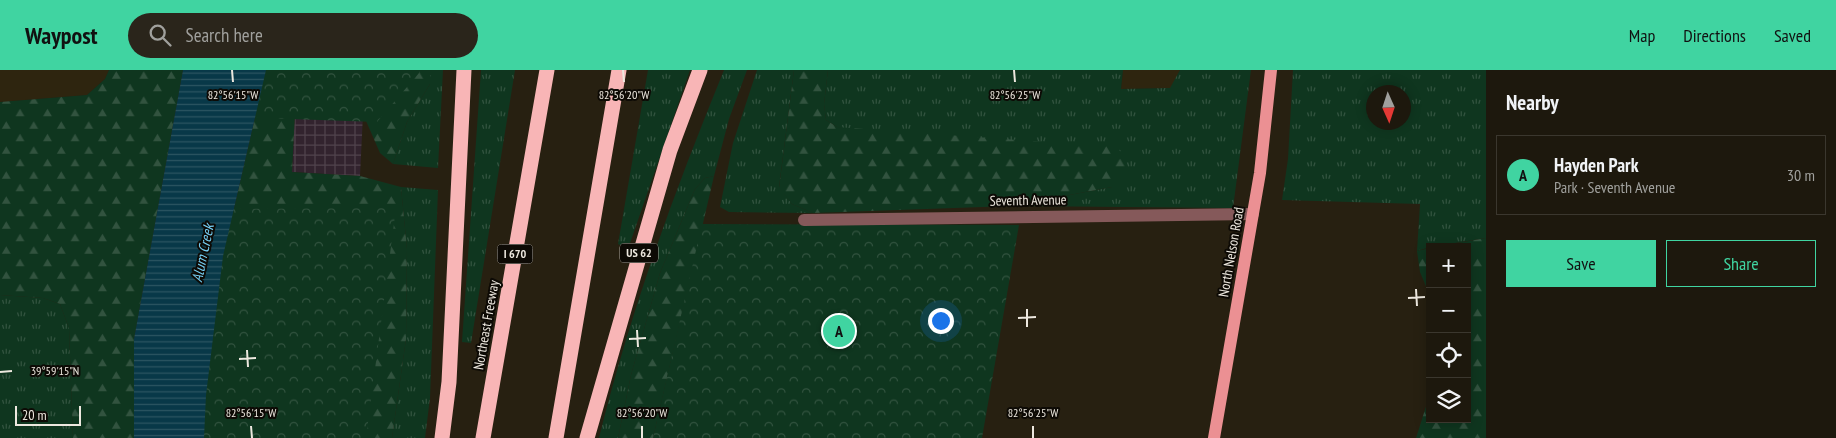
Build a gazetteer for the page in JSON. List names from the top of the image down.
{
  "streets": {
    "highway": ["US 62", "I 670", "Northeast Freeway"],
    "main road": ["North Nelson Road"],
    "street": ["Seventh Avenue"]
  },
  "crossings": [
    ["Seventh Avenue", "North Nelson Road"]
  ],
  "water": ["Alum Creek"],
  "scale_bar": "20 m",
  "north": "bottom",
  "page": {
    "header": "Waypost",
    "search": "Search here",
    "nav": ["Map", "Directions", "Saved"],
    "heading": "Nearby",
    "list": [
      {
        "mark": "A",
        "name": "Hayden Park",
        "note": "Park · Seventh Avenue",
        "value": "30 m"
      }
    ],
    "buttons": ["Save", "Share"],
    "map_buttons": ["+", "−"],
    "pins": "A",
    "scale": "20 m"
  },
  "coordinates": [
    "82°56'25\"W",
    "82°56'15\"W",
    "82°56'20\"W",
    "39°59'15\"N"
  ]
}
